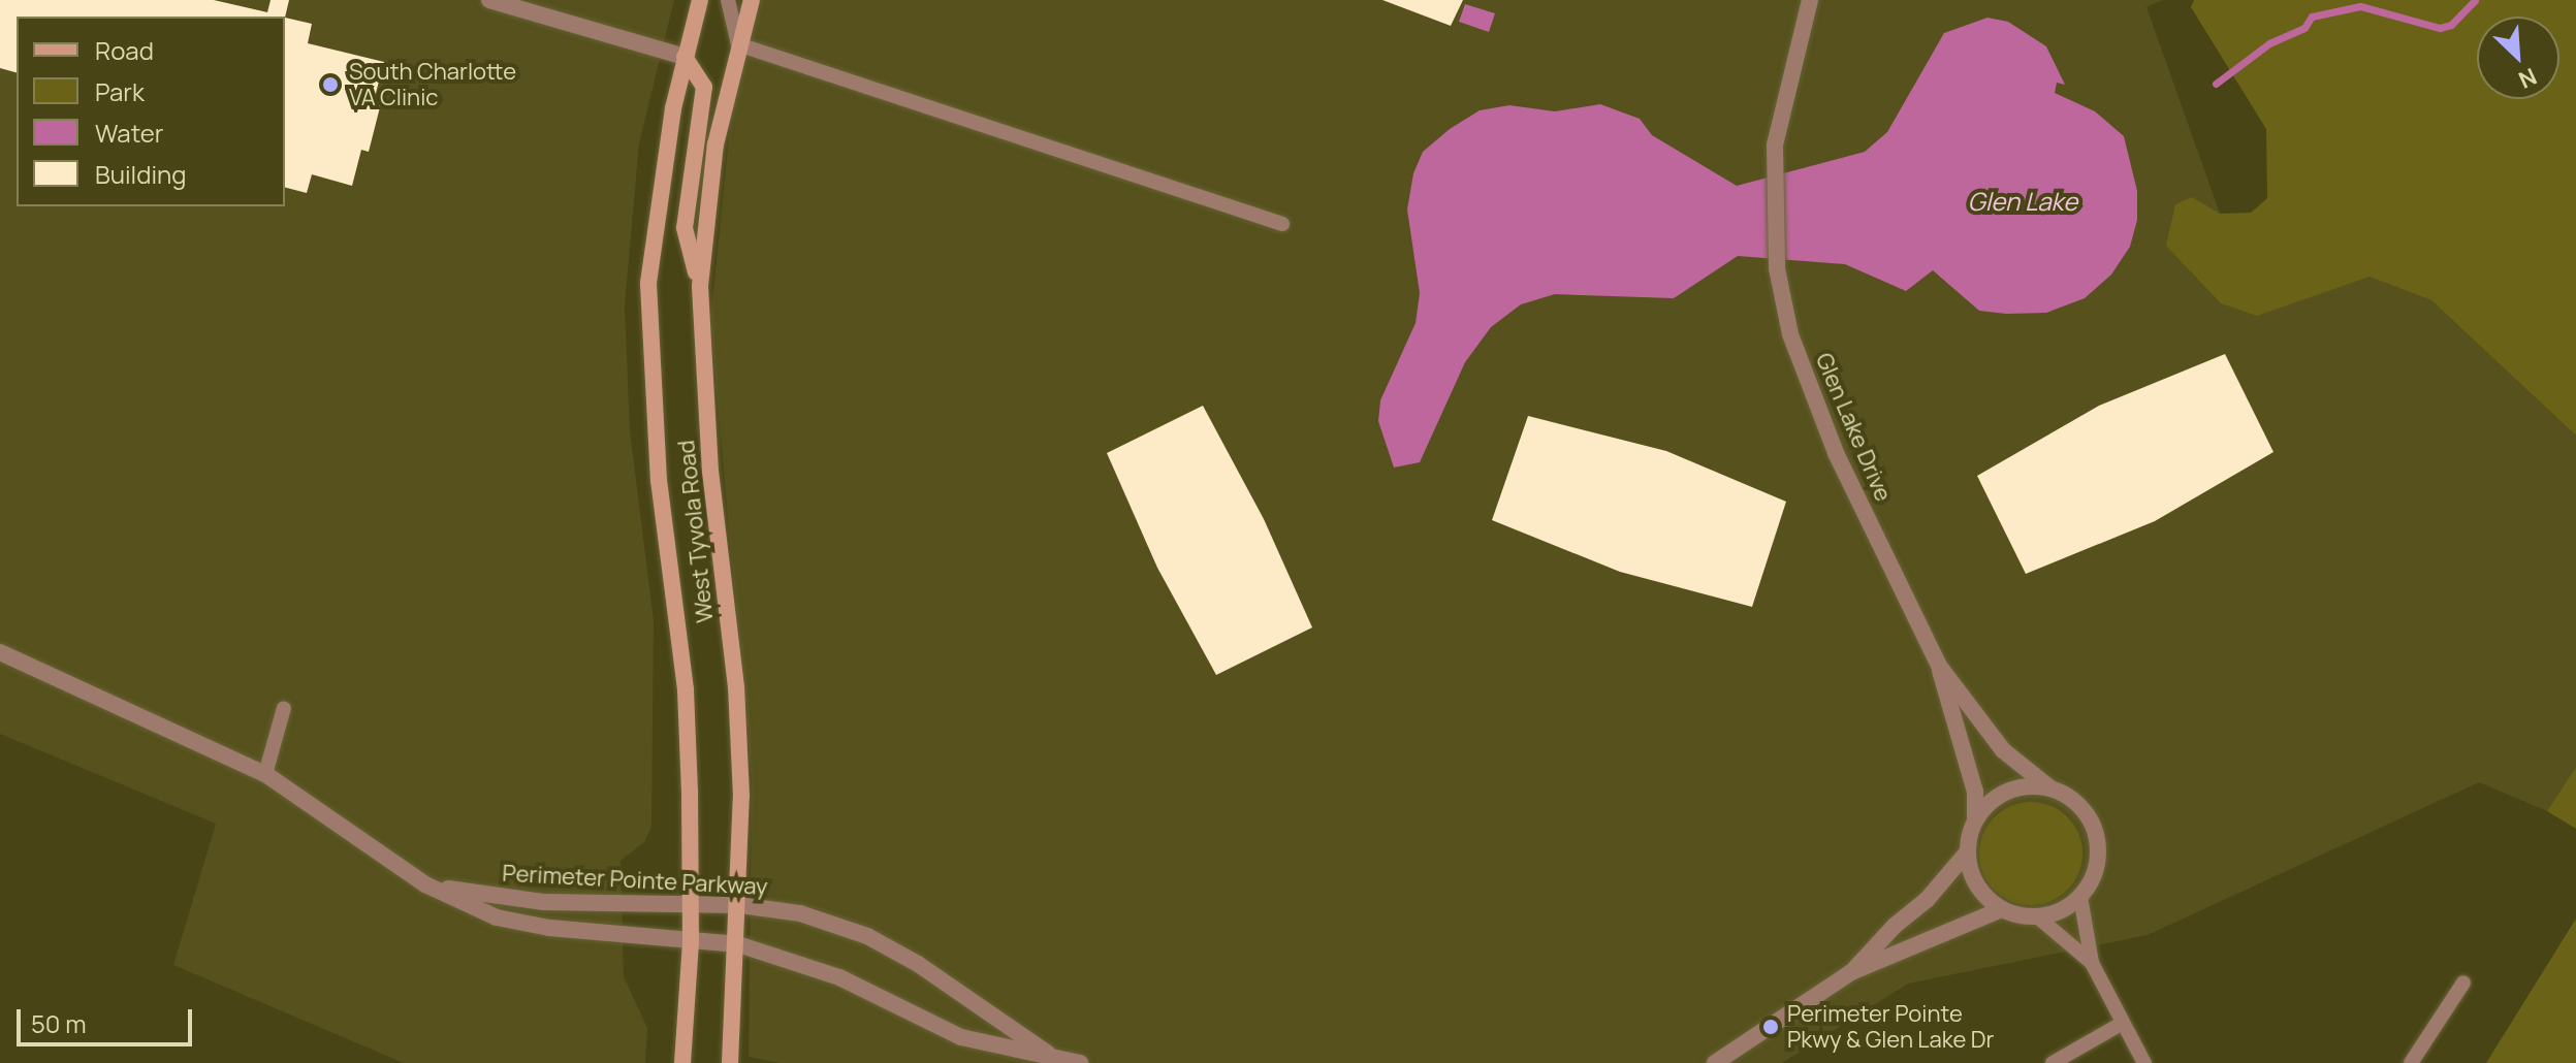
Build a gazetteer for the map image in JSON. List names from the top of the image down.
{
  "streets": {
    "main road": ["West Tyvola Road"],
    "street": ["Glen Lake Drive", "Perimeter Pointe Parkway"]
  },
  "crossings": [
    ["West Tyvola Road", "Perimeter Pointe Parkway"]
  ],
  "water": ["Glen Lake"],
  "places": ["South Charlotte VA Clinic", "Perimeter Pointe Pkwy & Glen Lake Dr"],
  "legend": [
    "Road",
    "Park",
    "Water",
    "Building"
  ],
  "scale_bar": "50 m",
  "north": "bottom right"
}
